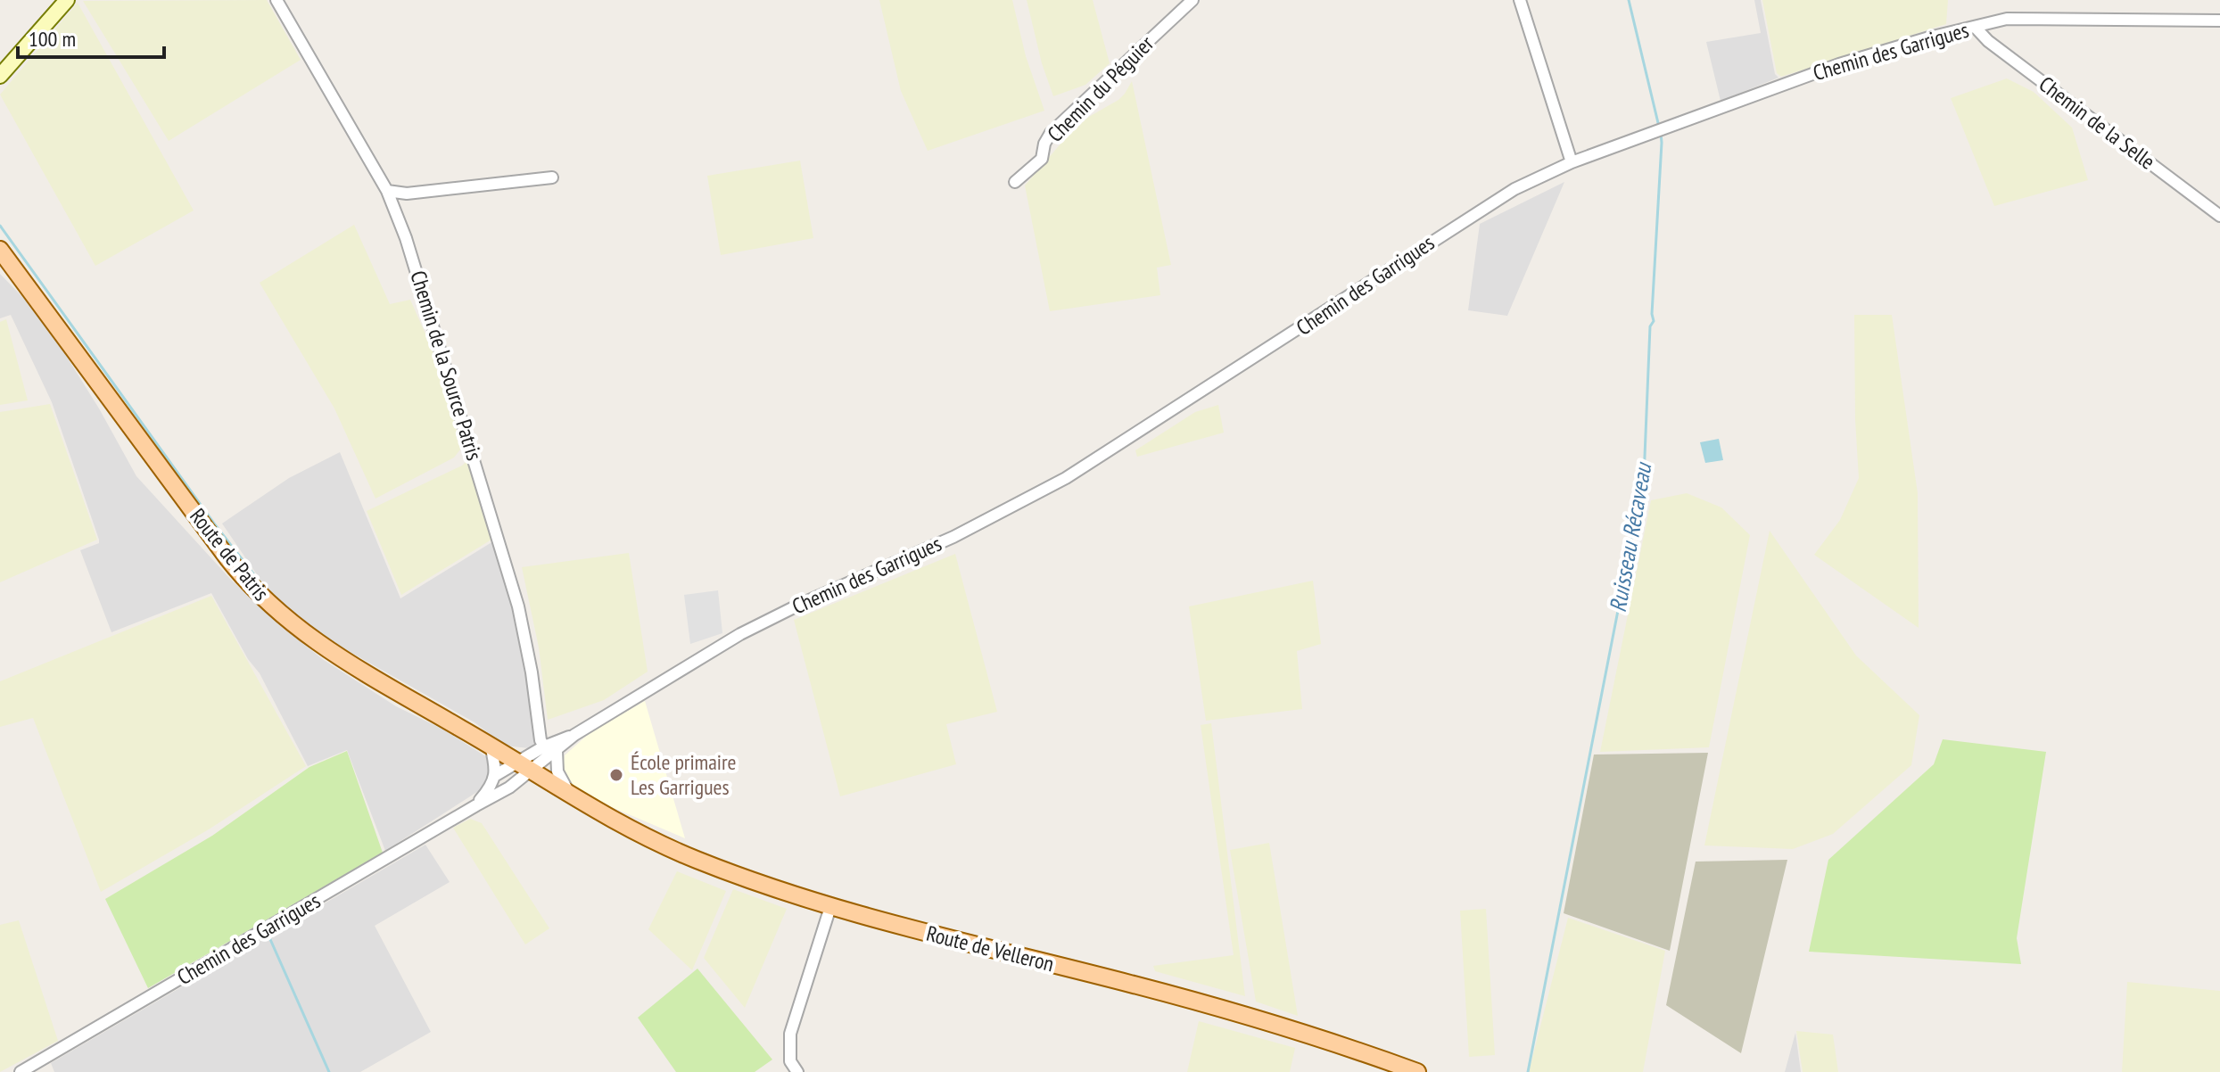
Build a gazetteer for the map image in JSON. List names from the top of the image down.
{
  "streets": {
    "main road": ["Route de Patris", "Route de Velleron"],
    "street": [
      "Chemin des Garrigues",
      "Chemin du Péguier",
      "Chemin de la Selle",
      "Chemin de la Source Patris"
    ]
  },
  "crossings": [
    ["Chemin des Garrigues", "Chemin de la Selle"],
    ["Chemin des Garrigues", "Chemin de la Source Patris"],
    ["Chemin des Garrigues", "Route de Patris"],
    ["Route de Patris", "Route de Velleron"]
  ],
  "water": ["Ruisseau Récaveau"],
  "places": ["École primaire Les Garrigues"],
  "scale_bar": "100 m"
}
